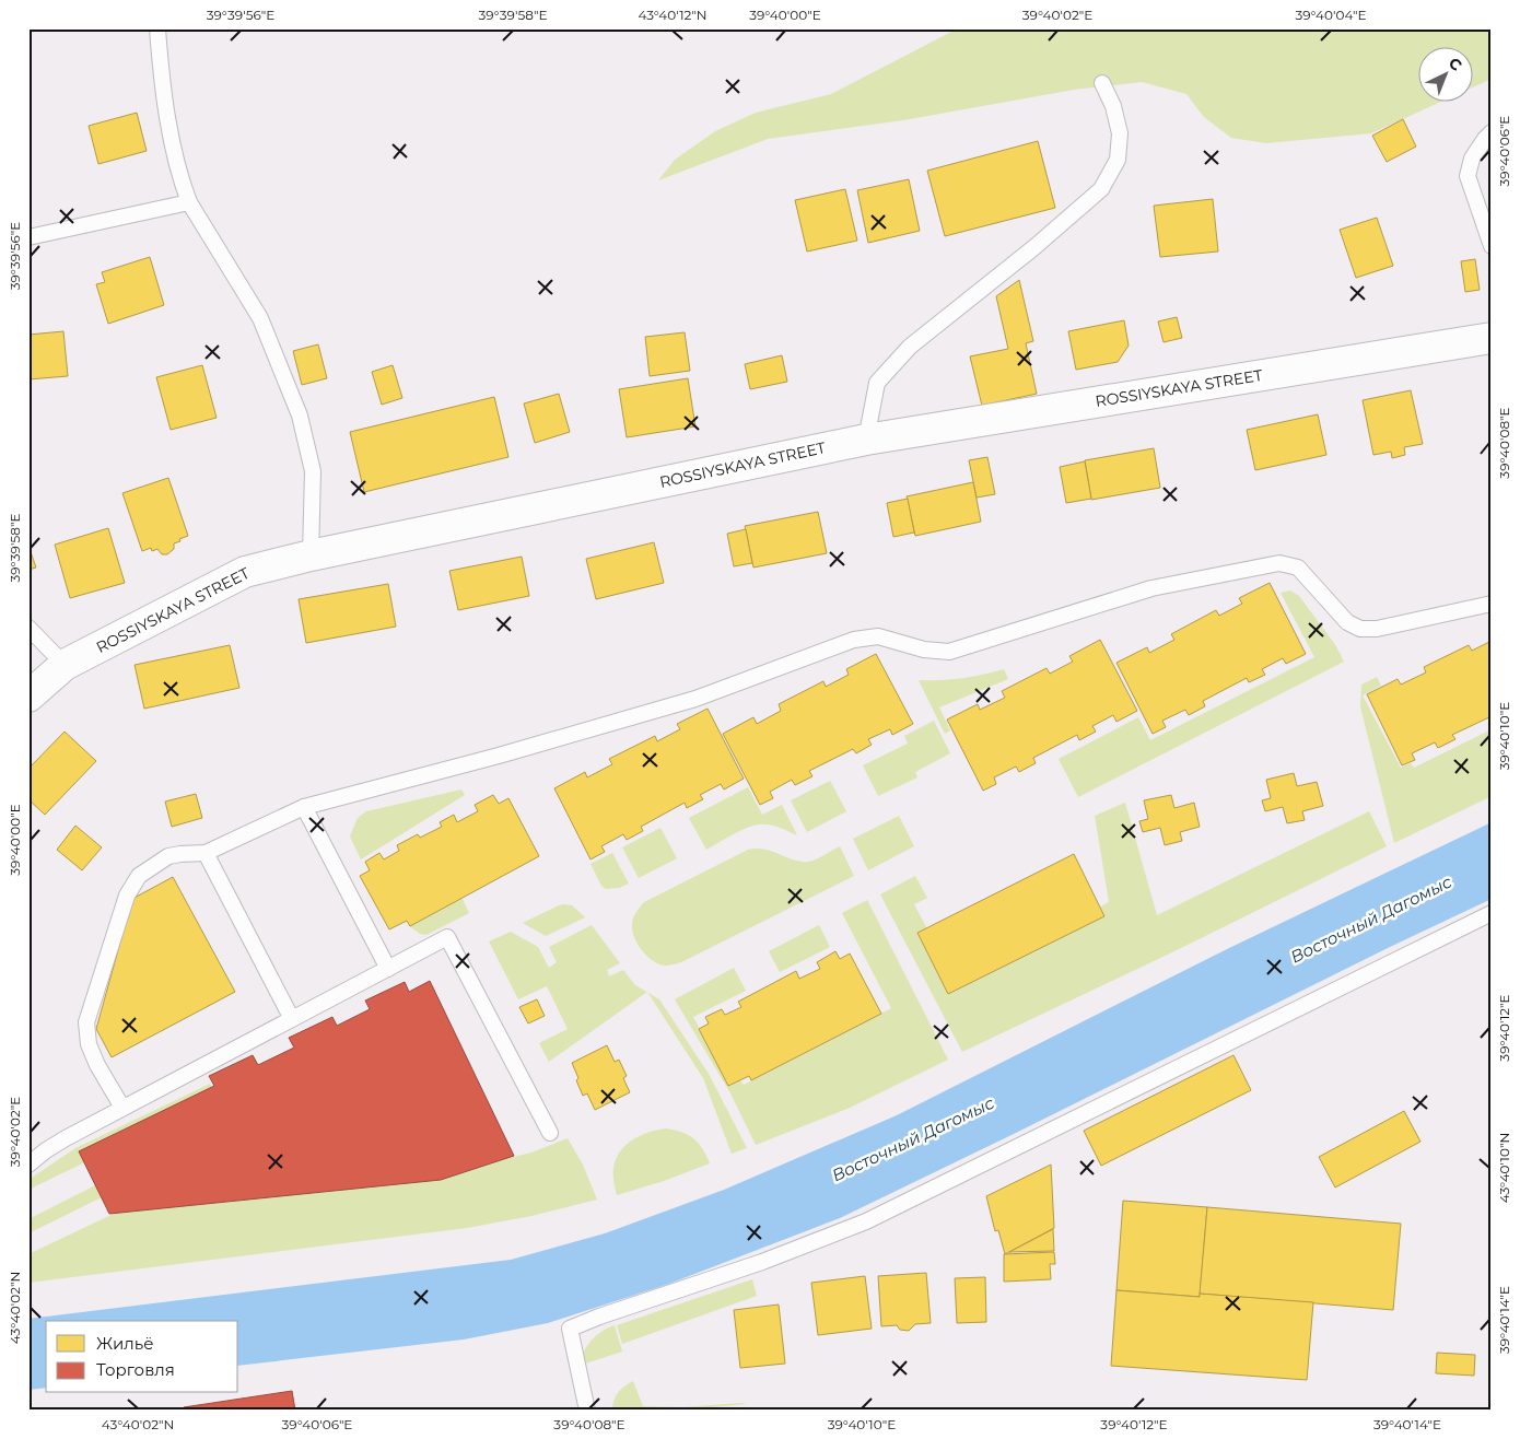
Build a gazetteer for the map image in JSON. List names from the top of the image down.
{
  "streets": {
    "street": ["ROSSIYSKAYA STREET"]
  },
  "water": ["Восточный Дагомыс"],
  "legend": ["Жильё", "Торговля"],
  "north": "top right",
  "coordinates": [
    "39°39'56\"E",
    "39°39'58\"E",
    "43°40'12\"N",
    "39°40'00\"E",
    "39°40'02\"E",
    "39°40'04\"E",
    "39°40'06\"E",
    "39°40'08\"E",
    "39°40'10\"E",
    "39°40'12\"E",
    "43°40'10\"N",
    "43°40'02\"N",
    "39°40'14\"E"
  ]
}
